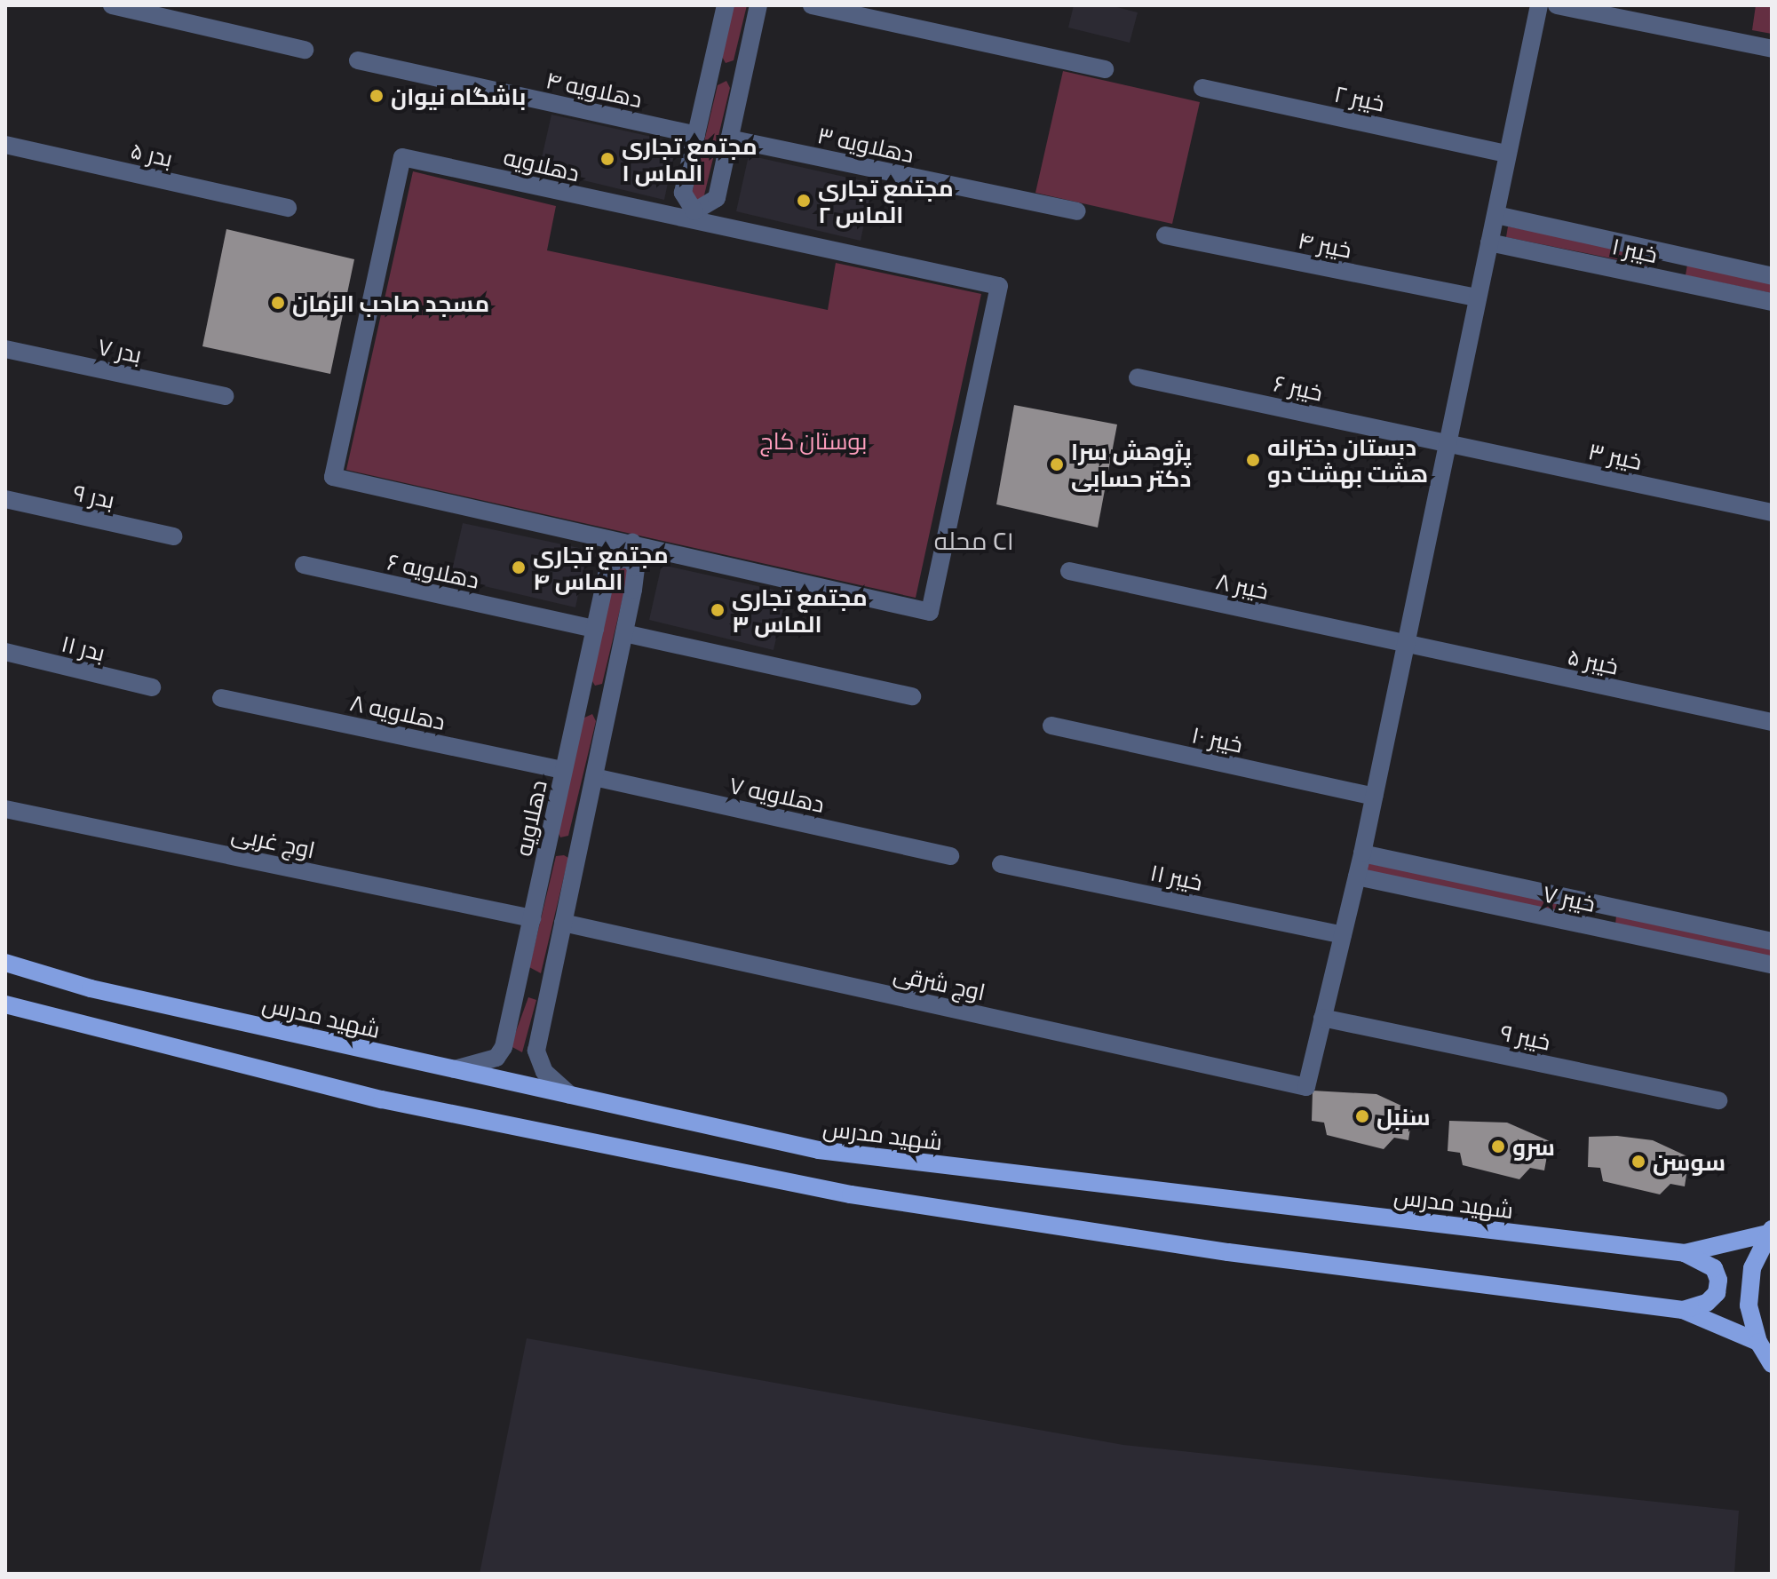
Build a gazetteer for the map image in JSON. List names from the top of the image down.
{
  "streets": {
    "main road": ["شهید مدرس"],
    "street": [
      "دهلاویه ۴",
      "خیبر ۲",
      "دهلاویه ۳",
      "بدر ۵",
      "دهلاویه",
      "خیبر ۴",
      "خیبر ۱",
      "بدر ۷",
      "خیبر ۶",
      "خیبر ۳",
      "بدر ۹",
      "دهلاویه ۶",
      "خیبر ۸",
      "بدر ۱۱",
      "خیبر ۵",
      "دهلاویه ۸",
      "خیبر ۱۰",
      "دهلاویه ۷",
      "اوج غربی",
      "خیبر ۱۱",
      "خیبر ۷",
      "اوج شرقی",
      "خیبر ۹"
    ]
  },
  "crossings": [
    ["دهلاویه", "دهلاویه ۶"],
    ["دهلاویه", "دهلاویه ۸"],
    ["دهلاویه", "اوج غربی"],
    ["دهلاویه", "شهید مدرس"],
    ["خیبر ۶", "خیبر ۳"],
    ["خیبر ۸", "خیبر ۵"],
    ["اوج شرقی", "خیبر ۹"]
  ],
  "districts": ["محله C۱"],
  "parks": ["بوستان کاج"],
  "places": [
    "باشگاه نیوان",
    "مجتمع تجاری الماس ۱",
    "مجتمع تجاری الماس ۲",
    "مسجد صاحب الزمان",
    "دبستان دخترانه هشت بهشت دو",
    "پژوهش سرا دکتر حسابی",
    "مجتمع تجاری الماس ۴",
    "مجتمع تجاری الماس ۳",
    "سنبل",
    "سرو",
    "سوسن"
  ]
}
